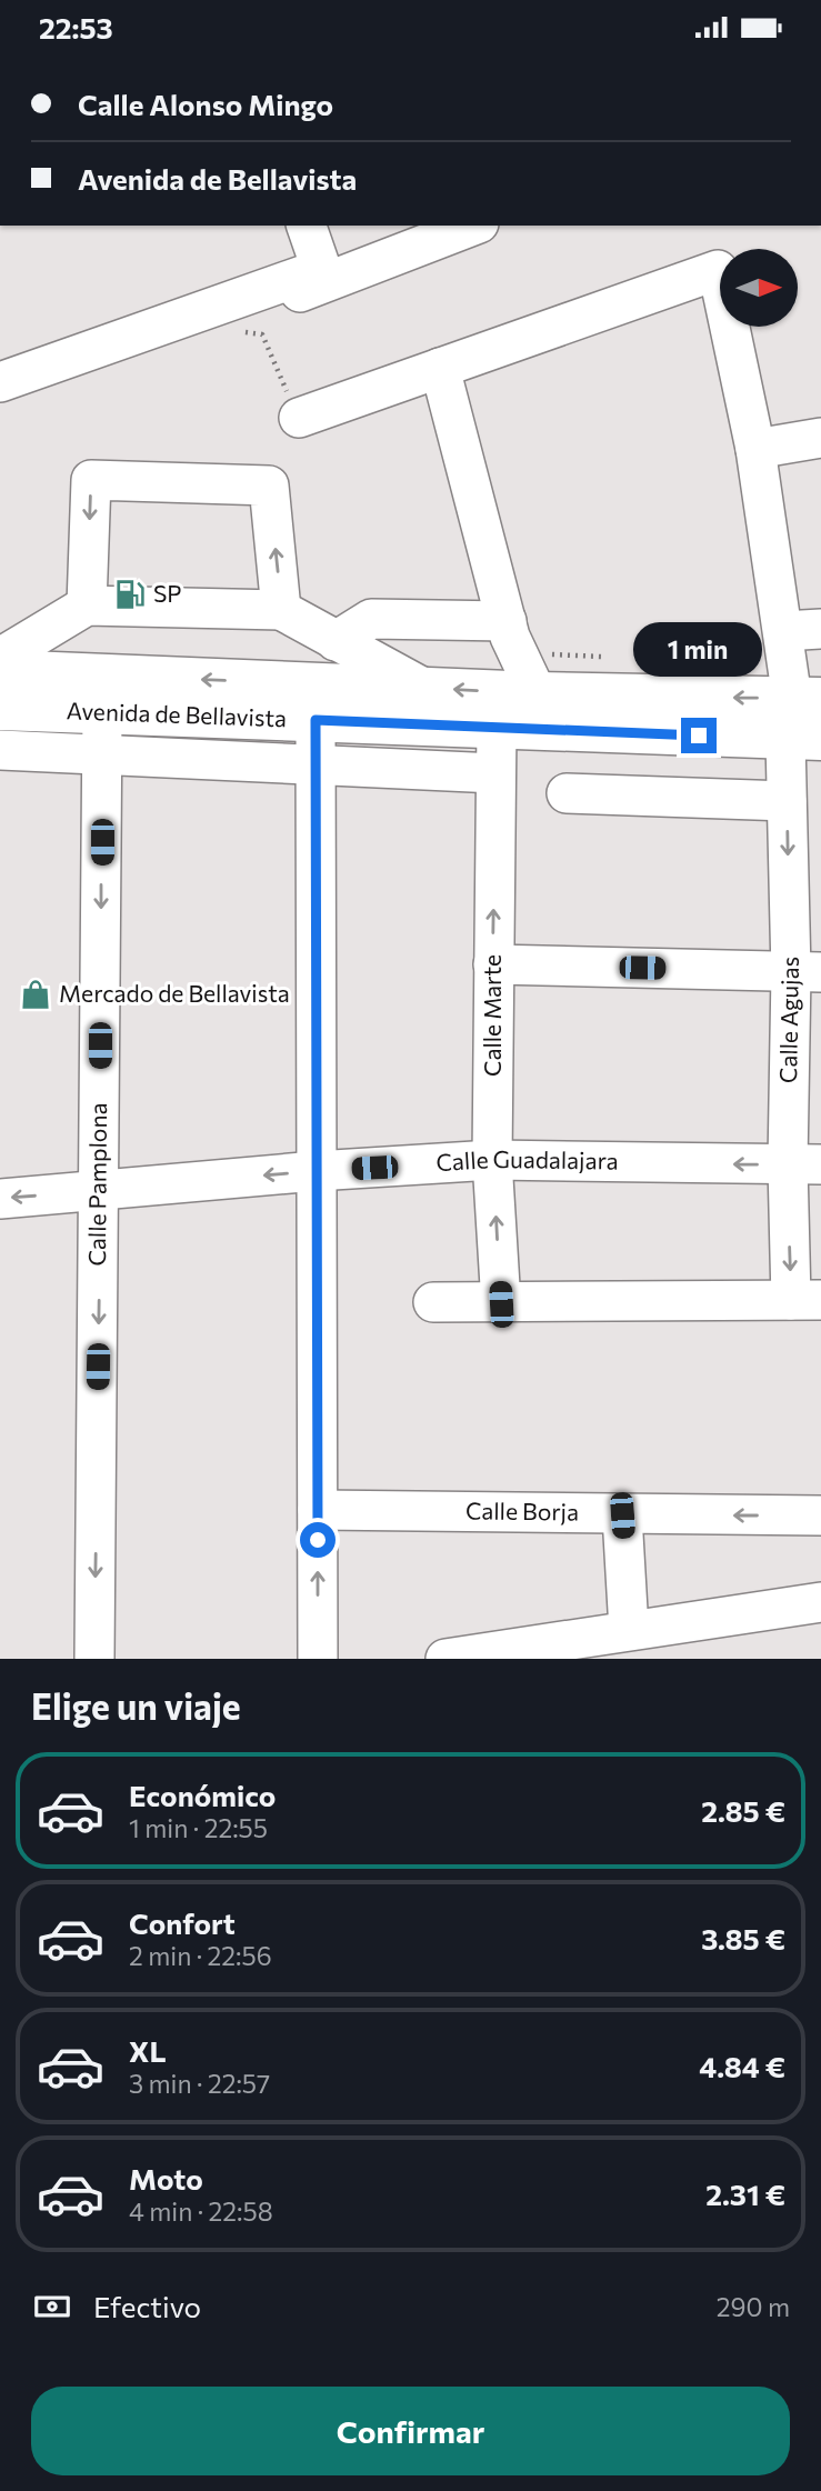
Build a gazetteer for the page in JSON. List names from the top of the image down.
{
  "streets": {
    "main road": ["Avenida de Bellavista"],
    "street": [
      "Calle Marte",
      "Calle Agujas",
      "Calle Guadalajara",
      "Calle Pamplona",
      "Calle Borja"
    ]
  },
  "crossings": [
    ["Avenida de Bellavista", "Calle Marte"],
    ["Avenida de Bellavista", "Calle Agujas"],
    ["Avenida de Bellavista", "Calle Pamplona"],
    ["Calle Marte", "Calle Guadalajara"],
    ["Calle Agujas", "Calle Guadalajara"],
    ["Calle Guadalajara", "Calle Pamplona"]
  ],
  "one_way": ["Calle Agujas"],
  "places": {
    "fuel station": ["SP"],
    "shop": ["Mercado de Bellavista"]
  },
  "north": "right",
  "page": {
    "status": "22:53",
    "banner": ["Calle Alonso Mingo", "Avenida de Bellavista"],
    "bubble": "1 min",
    "heading": "Elige un viaje",
    "list": [
      {
        "name": "Económico",
        "note": "1 min · 22:55",
        "value": "2.85 €"
      },
      {
        "name": "Confort",
        "note": "2 min · 22:56",
        "value": "3.85 €"
      },
      {
        "name": "XL",
        "note": "3 min · 22:57",
        "value": "4.84 €"
      },
      {
        "name": "Moto",
        "note": "4 min · 22:58",
        "value": "2.31 €"
      }
    ],
    "pay": ["Efectivo", "290 m"],
    "buttons": "Confirmar"
  }
}
